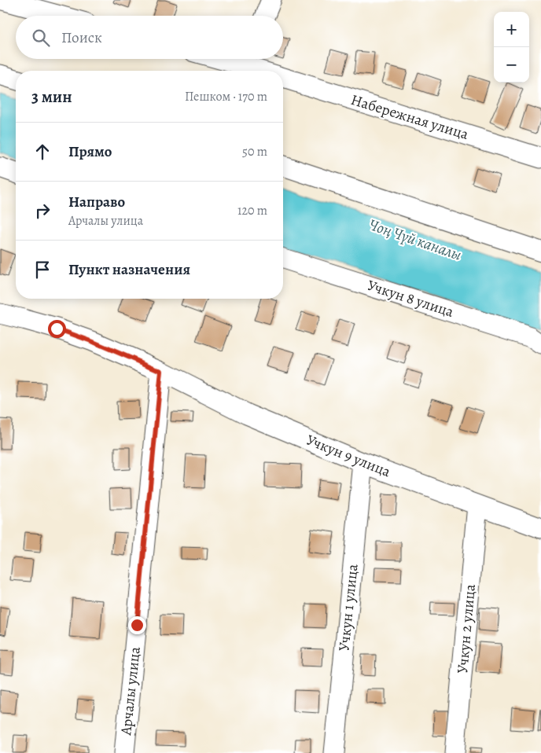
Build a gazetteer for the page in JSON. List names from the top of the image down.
{
  "streets": {
    "street": [
      "Набережная улица",
      "Учкун 8 улица",
      "Учкун 9 улица",
      "Учкун 1 улица",
      "Учкун 2 улица",
      "Арчалы улица"
    ]
  },
  "crossings": [
    ["Учкун 9 улица", "Учкун 1 улица"],
    ["Учкун 9 улица", "Учкун 2 улица"],
    ["Учкун 9 улица", "Арчалы улица"]
  ],
  "water": ["Чоң Чүй каналы"],
  "page": {
    "map_buttons": ["+", "−"],
    "search": "Поиск",
    "heading": ["3 мин", "Пешком · 170 m"],
    "list": [
      ["Прямо", "50 m"],
      ["Направо", "Арчалы улица", "120 m"],
      "Пункт назначения"
    ]
  }
}
